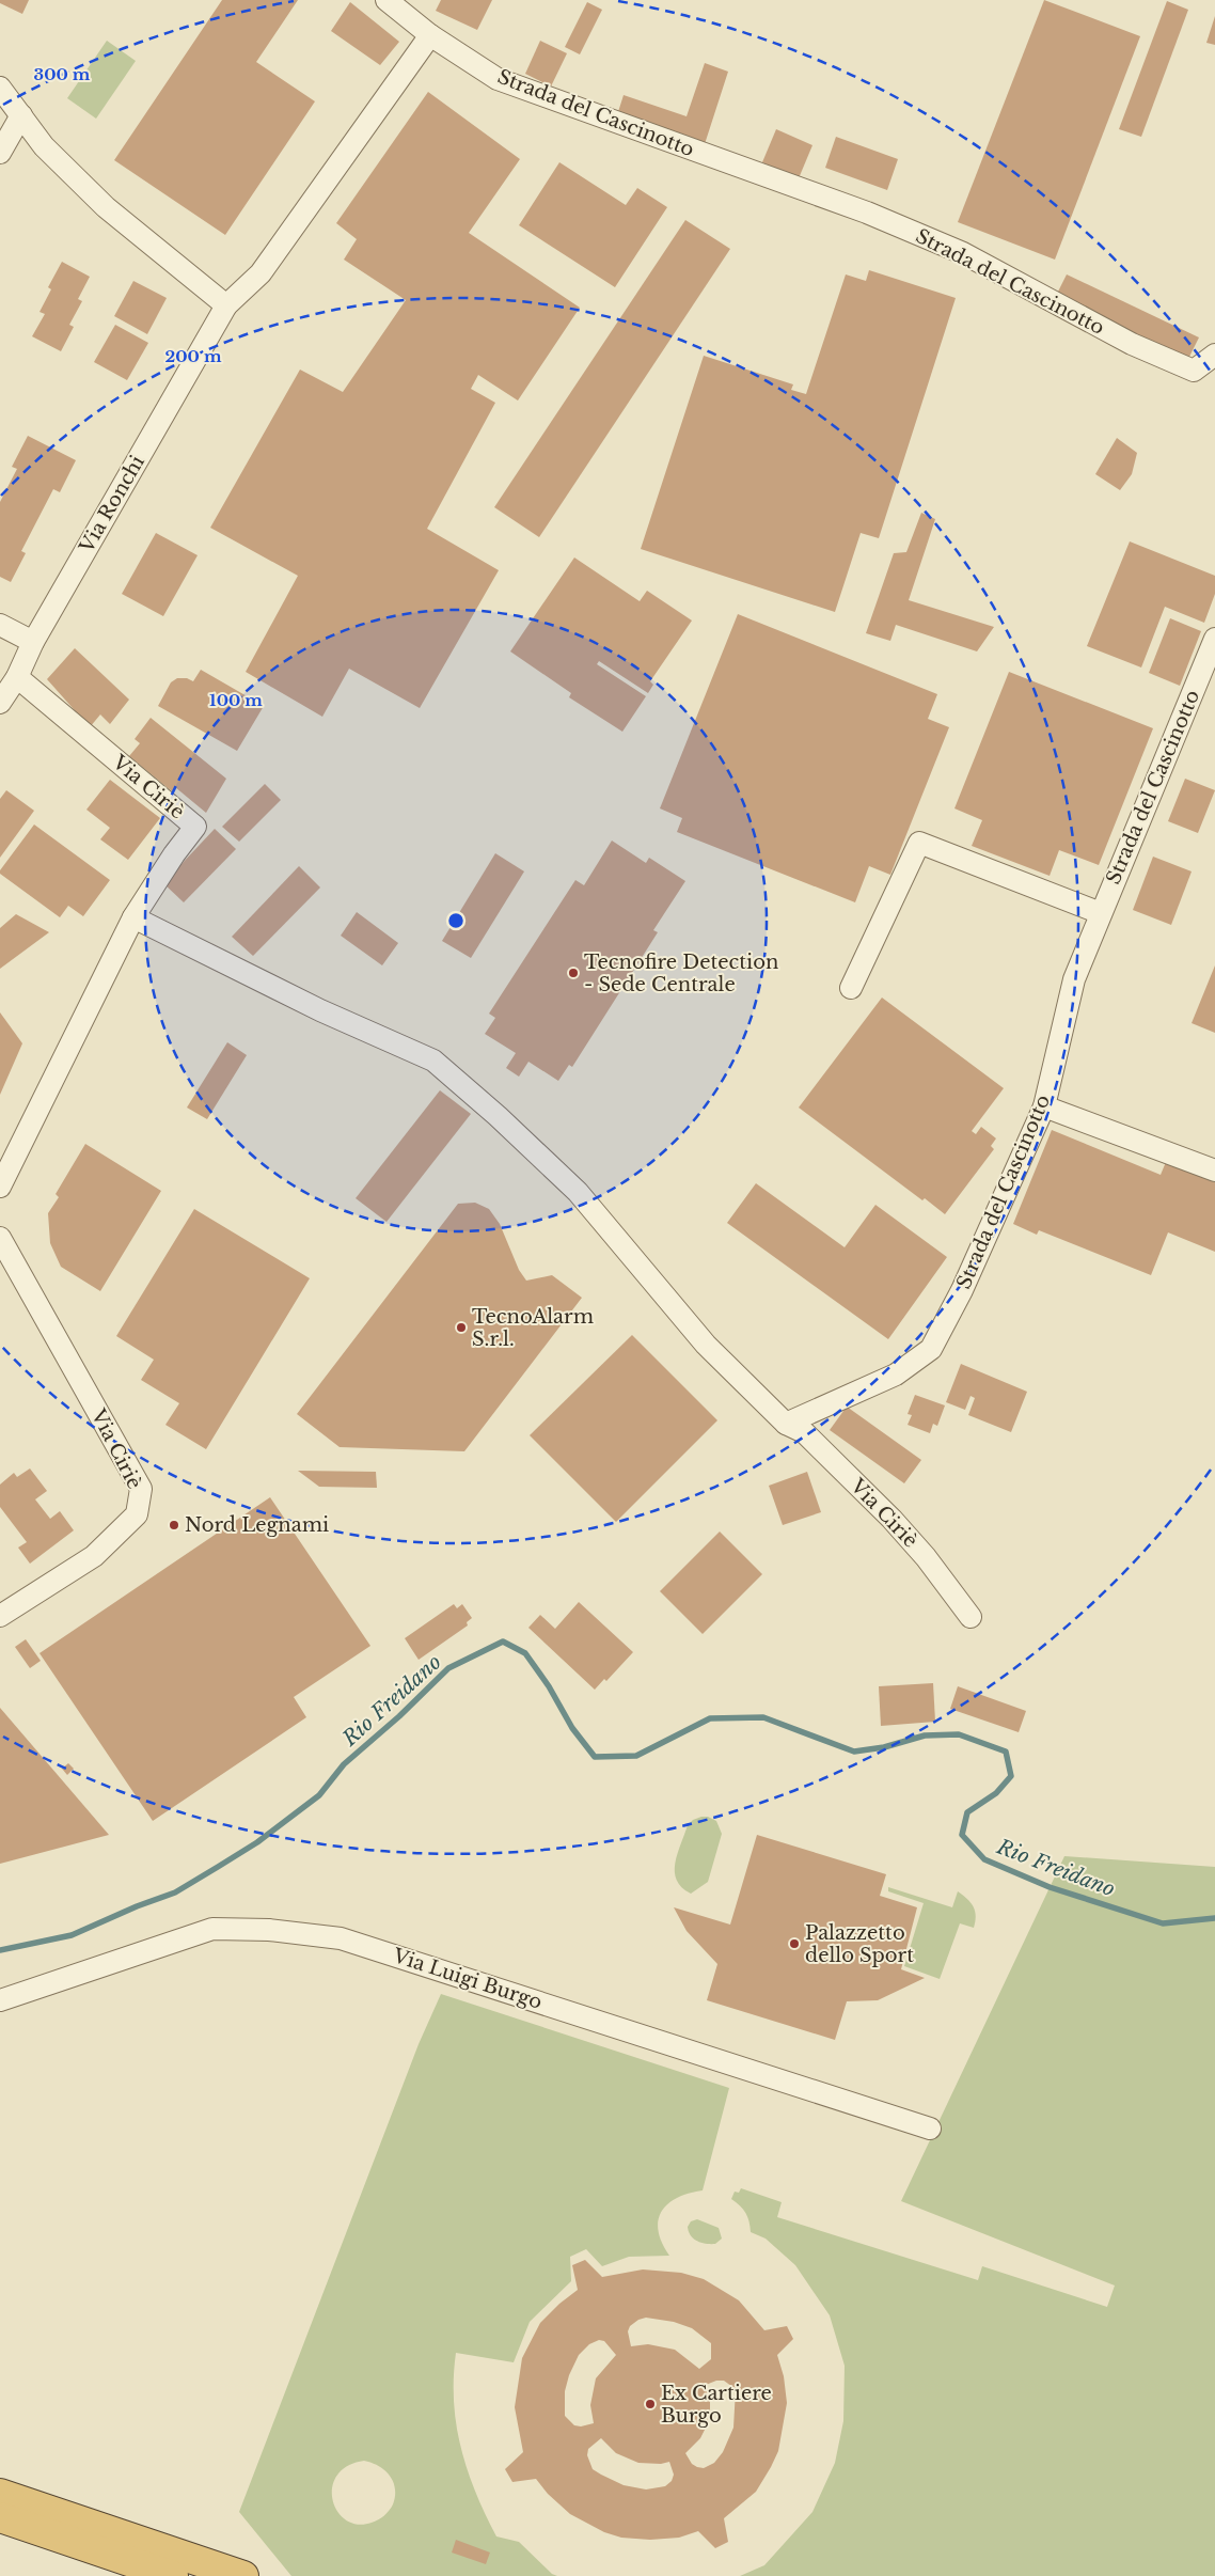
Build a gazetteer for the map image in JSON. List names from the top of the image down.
{
  "streets": {
    "street": [
      "Strada del Cascinotto",
      "Via Ronchi",
      "Via Ciriè",
      "Via Luigi Burgo"
    ]
  },
  "crossings": [
    ["Strada del Cascinotto", "Via Ciriè"],
    ["Via Ronchi", "Via Ciriè"]
  ],
  "water": ["Rio Freidano"],
  "places": [
    "Tecnofire Detection - Sede Centrale",
    "TecnoAlarm S.r.l.",
    "Nord Legnami",
    "Palazzetto dello Sport",
    "Ex Cartiere Burgo"
  ],
  "rings": ["300 m", "200 m", "100 m"]
}
